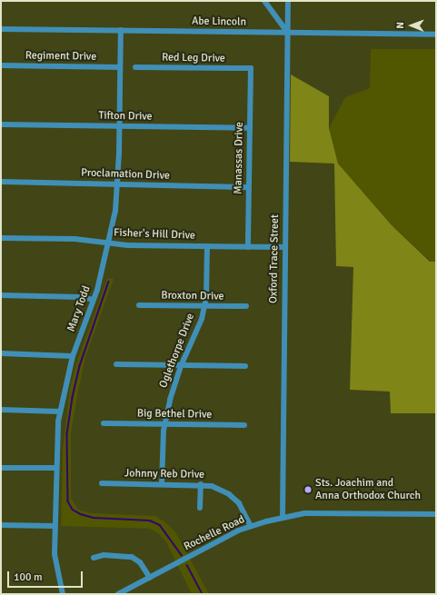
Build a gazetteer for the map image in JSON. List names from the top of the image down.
{
  "streets": {
    "street": [
      "Abe Lincoln",
      "Regiment Drive",
      "Red Leg Drive",
      "Tifton Drive",
      "Manassas Drive",
      "Proclamation Drive",
      "Fisher's Hill Drive",
      "Oxford Trace Street",
      "Broxton Drive",
      "Mary Todd",
      "Oglethorpe Drive",
      "Big Bethel Drive",
      "Johnny Reb Drive",
      "Rochelle Road"
    ]
  },
  "crossings": [
    ["Abe Lincoln", "Oxford Trace Street"],
    ["Abe Lincoln", "Mary Todd"],
    ["Regiment Drive", "Mary Todd"],
    ["Red Leg Drive", "Manassas Drive"],
    ["Tifton Drive", "Manassas Drive"],
    ["Tifton Drive", "Mary Todd"],
    ["Manassas Drive", "Proclamation Drive"],
    ["Manassas Drive", "Fisher's Hill Drive"],
    ["Proclamation Drive", "Mary Todd"],
    ["Fisher's Hill Drive", "Oxford Trace Street"],
    ["Fisher's Hill Drive", "Mary Todd"],
    ["Fisher's Hill Drive", "Oglethorpe Drive"],
    ["Oxford Trace Street", "Rochelle Road"],
    ["Broxton Drive", "Oglethorpe Drive"],
    ["Oglethorpe Drive", "Big Bethel Drive"],
    ["Oglethorpe Drive", "Johnny Reb Drive"],
    ["Johnny Reb Drive", "Rochelle Road"]
  ],
  "places": ["Sts. Joachim and Anna Orthodox Church"],
  "scale_bar": "100 m",
  "north": "left"
}
